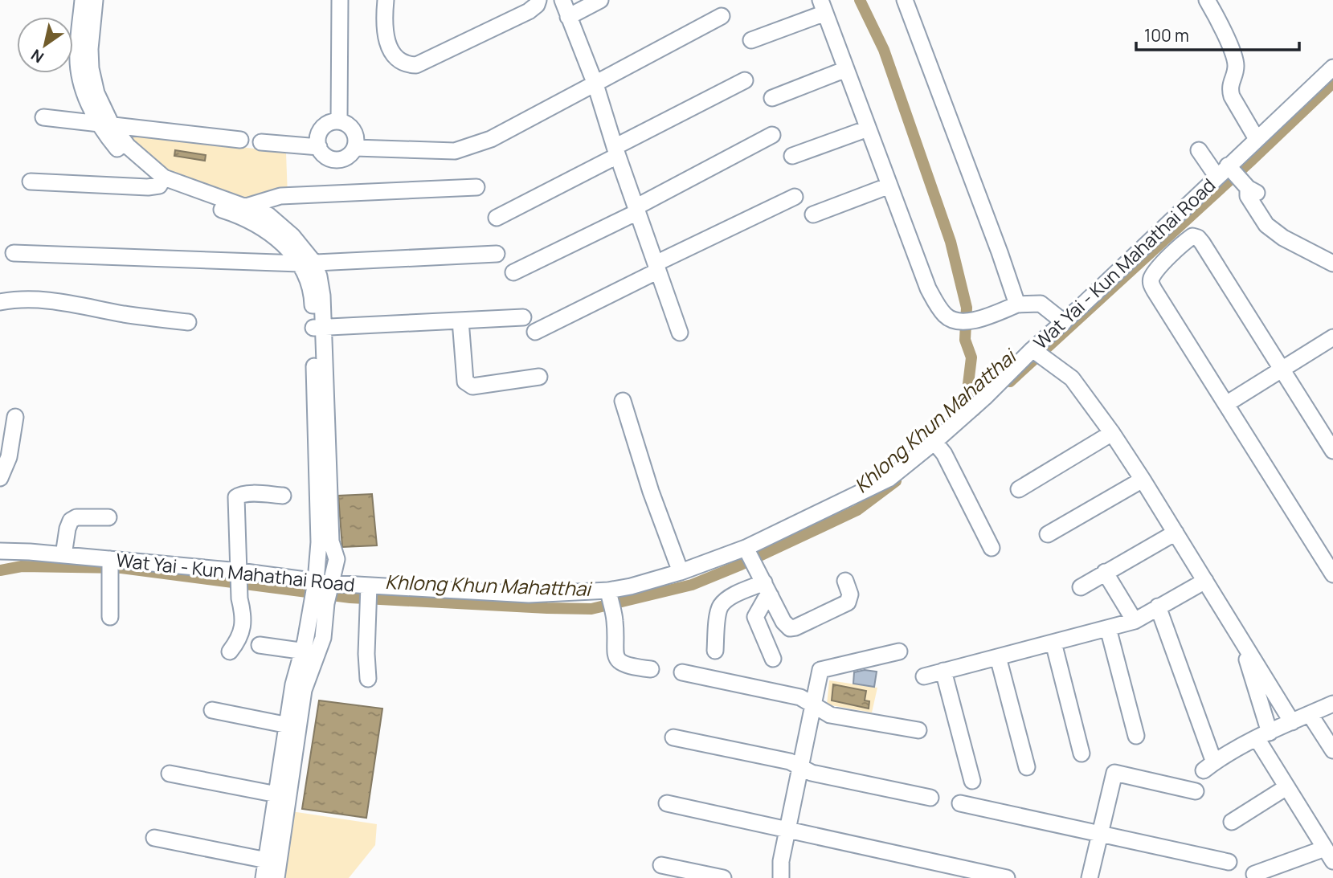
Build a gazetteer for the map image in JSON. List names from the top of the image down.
{
  "streets": {
    "street": ["Wat Yai - Kun Mahathai Road"]
  },
  "water": ["Khlong Khun Mahatthai"],
  "scale_bar": "100 m",
  "north": "bottom left"
}
